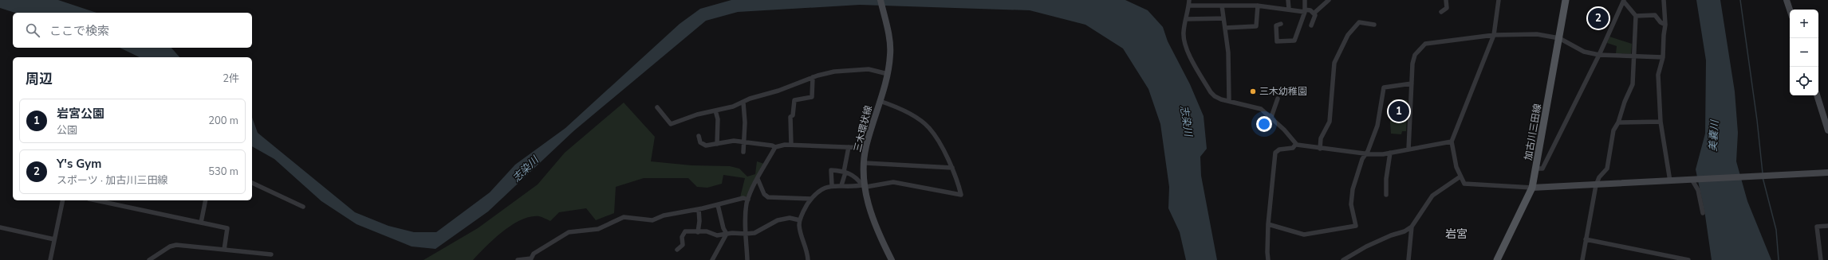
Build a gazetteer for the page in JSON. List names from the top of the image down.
{
  "streets": {
    "main road": ["加古川三田線"],
    "street": ["三木環状線"]
  },
  "districts": ["岩宮"],
  "water": ["志染川", "美嚢川"],
  "places": ["三木幼稚園"],
  "page": {
    "pins": ["2", "1"],
    "map_buttons": ["+", "−"],
    "search": "ここで検索",
    "heading": ["周辺", "2件"],
    "list": [
      {
        "mark": "1",
        "name": "岩宮公園",
        "note": "公園",
        "value": "200 m"
      },
      {
        "mark": "2",
        "name": "Y's Gym",
        "note": "スポーツ · 加古川三田線",
        "value": "530 m"
      }
    ]
  }
}
